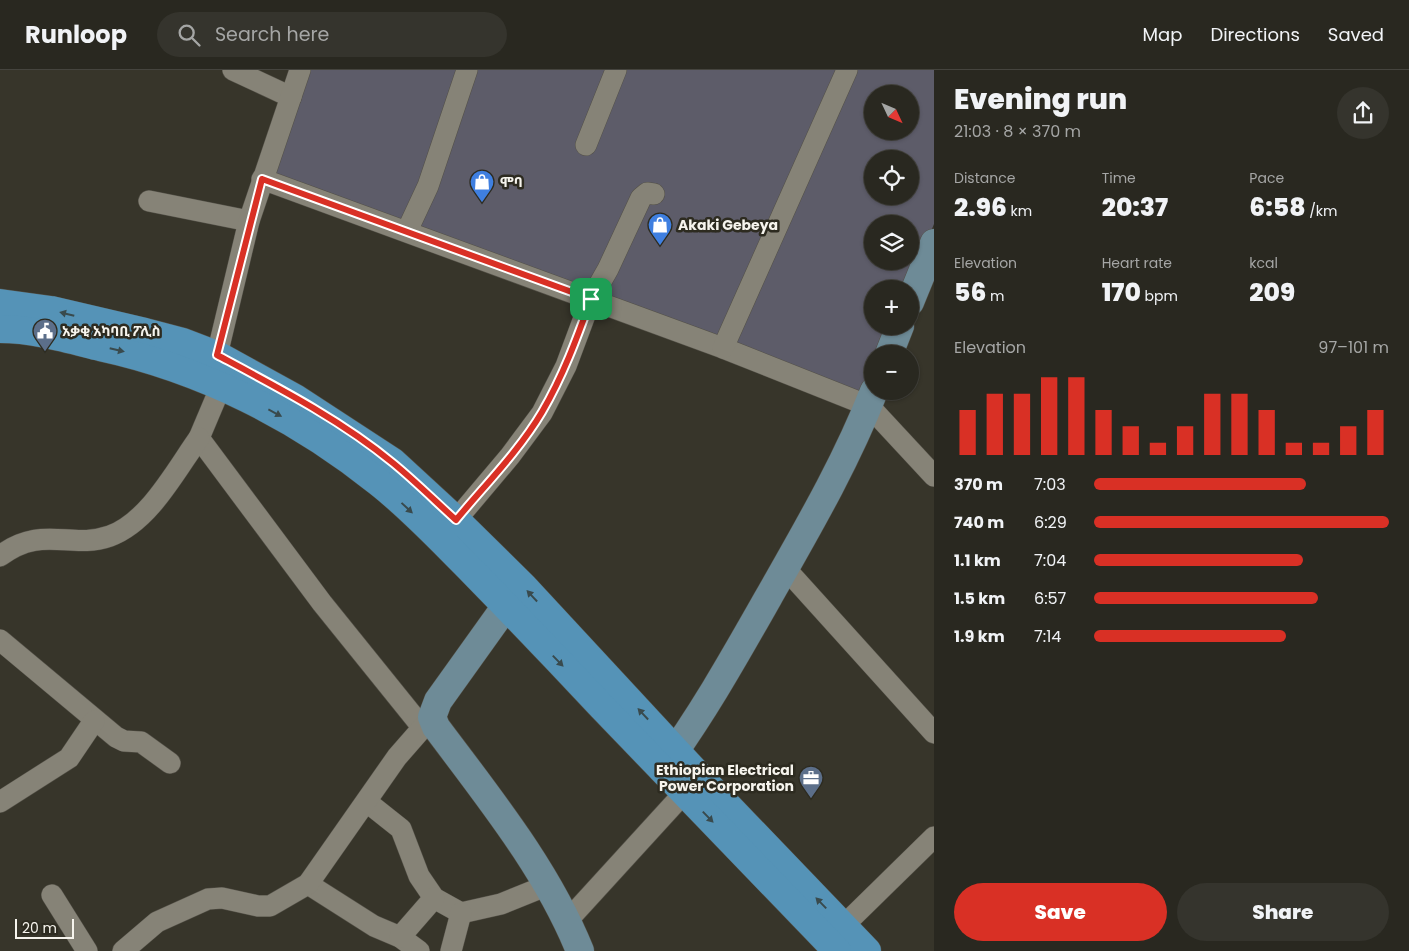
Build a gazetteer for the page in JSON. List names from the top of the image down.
{
  "places": {
    "shop": ["ሞባ", "Akaki Gebeya"],
    "public building": ["አቃቂ አካባቢ ፖሊስ"],
    "office": ["Ethiopian Electrical Power Corporation"]
  },
  "scale_bar": "20 m",
  "north": "bottom right",
  "page": {
    "header": "Runloop",
    "search": "Search here",
    "nav": ["Map", "Directions", "Saved"],
    "heading": ["Evening run", "21:03 · 8 × 370 m"],
    "map_buttons": ["+", "−"],
    "stats": [
      ["Distance", "2.96 km"],
      ["Time", "20:37"],
      ["Pace", "6:58 /km"],
      ["Elevation", "56 m"],
      ["Heart rate", "170 bpm"],
      ["kcal", "209"]
    ],
    "chart": ["Elevation", "97–101 m"],
    "list": [
      {
        "name": "370 m",
        "note": "7:03"
      },
      {
        "name": "740 m",
        "note": "6:29"
      },
      {
        "name": "1.1 km",
        "note": "7:04"
      },
      {
        "name": "1.5 km",
        "note": "6:57"
      },
      {
        "name": "1.9 km",
        "note": "7:14"
      }
    ],
    "buttons": ["Save", "Share"],
    "scale": "20 m"
  }
}
